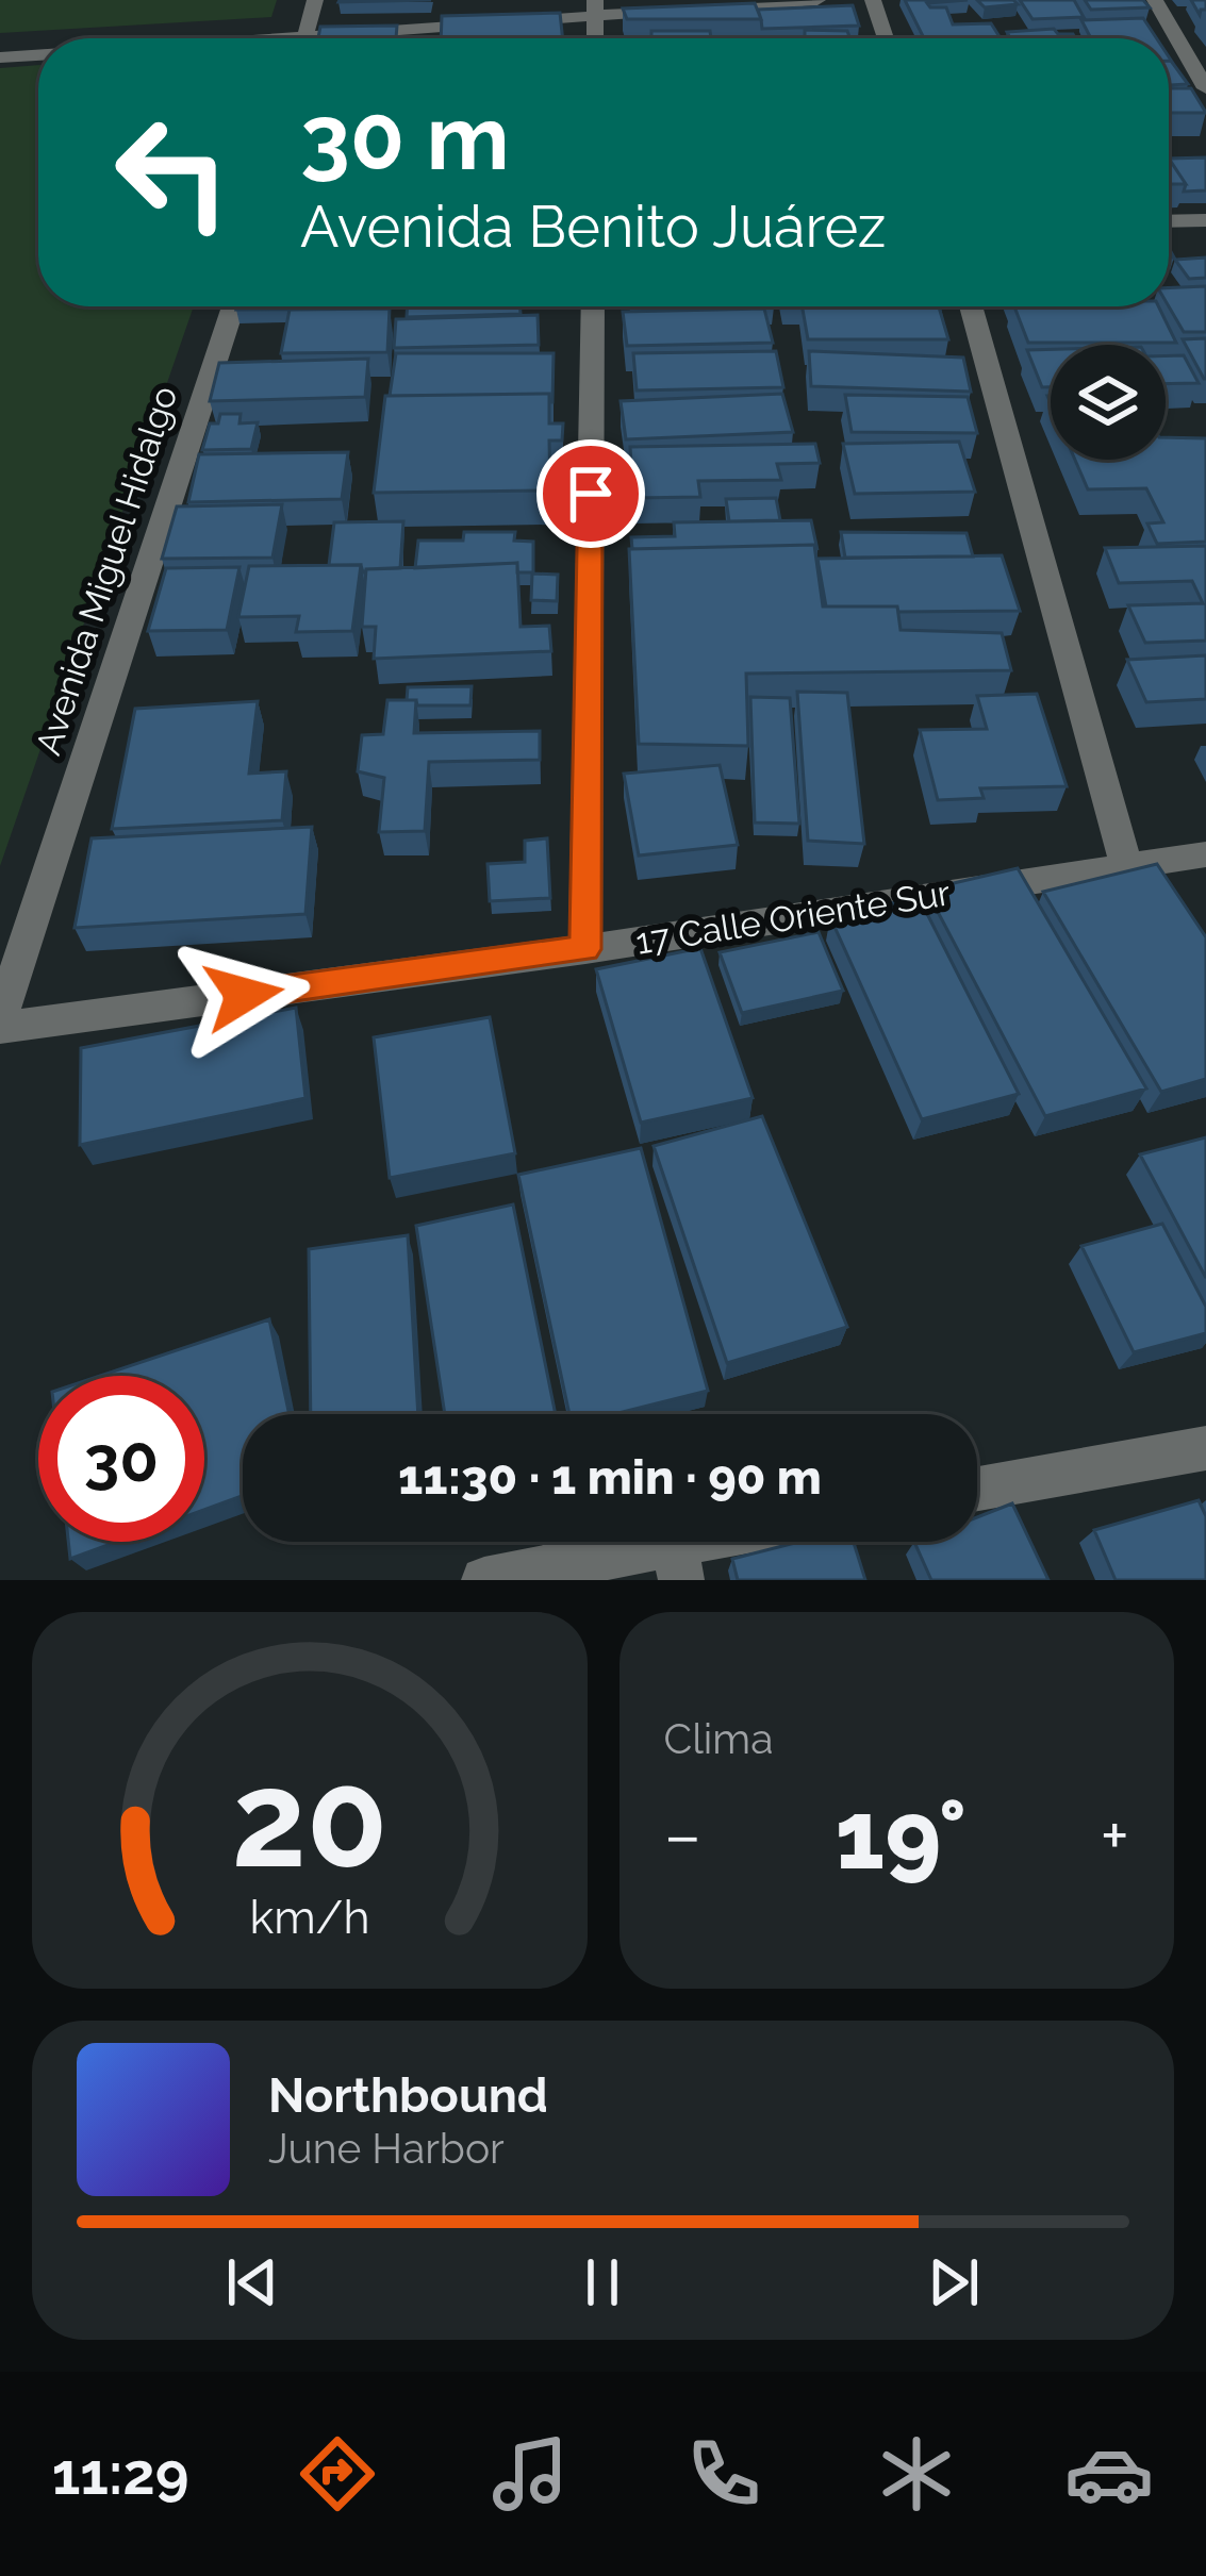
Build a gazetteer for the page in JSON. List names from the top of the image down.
{
  "streets": {
    "street": ["Avenida Miguel Hidalgo", "17 Calle Oriente Sur"]
  },
  "crossings": [
    ["Avenida Miguel Hidalgo", "17 Calle Oriente Sur"]
  ],
  "page": {
    "turn": ["30 m", "Avenida Benito Juárez"],
    "limit": "30",
    "trip": "11:30 · 1 min · 90 m",
    "tile": "Clima",
    "heat": ["−", "19°", "+"],
    "song": ["Northbound", "June Harbor"],
    "tabs": "11:29",
    "gauge": ["20", "km/h"]
  }
}
